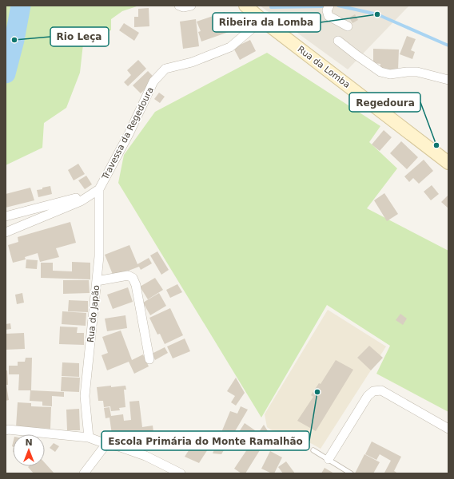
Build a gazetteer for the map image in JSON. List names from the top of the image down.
{
  "streets": {
    "main road": ["Rua da Lomba"],
    "street": ["Travessa da Regedoura", "Rua do Japão"]
  },
  "crossings": [
    ["Rua da Lomba", "Travessa da Regedoura"],
    ["Travessa da Regedoura", "Rua do Japão"]
  ],
  "places": [
    "Ribeira da Lomba",
    "Rio Leça",
    "Regedoura",
    "Escola Primária do Monte Ramalhão"
  ],
  "north": "top"
}
